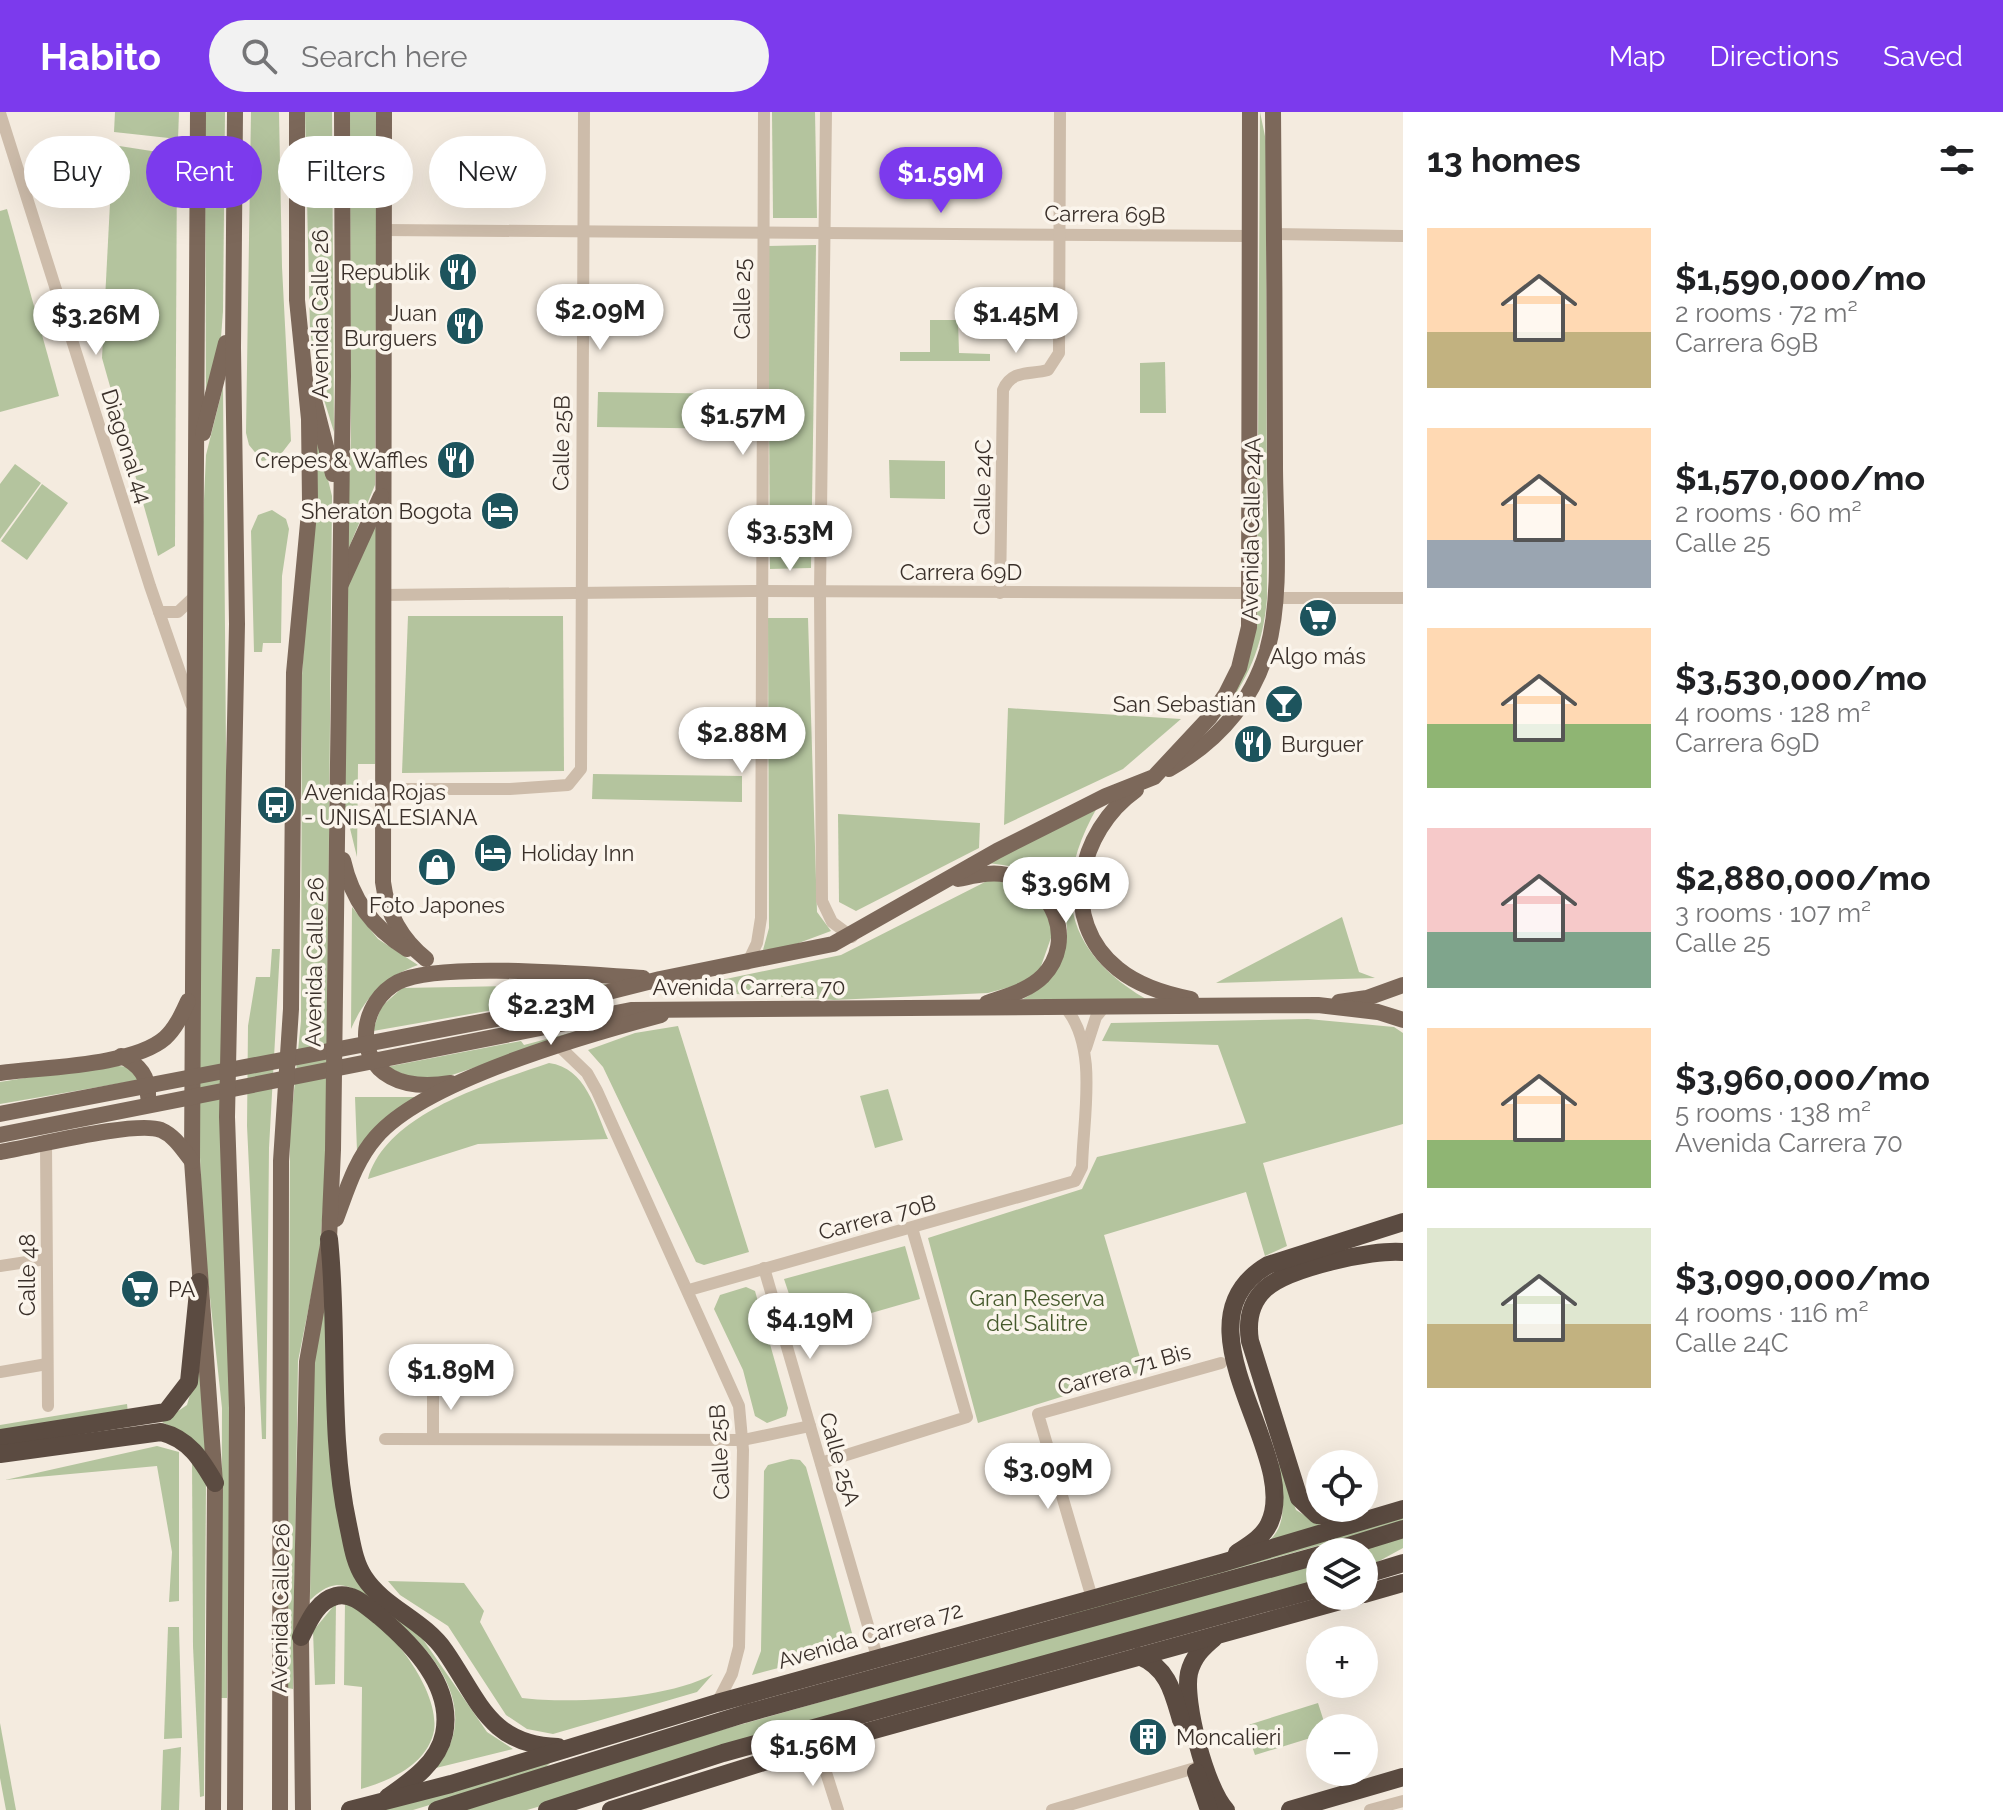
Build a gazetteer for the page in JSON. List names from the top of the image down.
{
  "streets": {
    "highway": ["Avenida Carrera 72"],
    "main road": ["Avenida Calle 26", "Avenida Calle 24A", "Avenida Carrera 70"],
    "street": [
      "Carrera 69B",
      "Calle 25",
      "Calle 25B",
      "Diagonal 44",
      "Calle 24C",
      "Carrera 69D",
      "Carrera 70B",
      "Calle 48",
      "Carrera 71 Bis",
      "Calle 25A"
    ]
  },
  "crossings": [
    ["Carrera 69B", "Calle 25"],
    ["Carrera 69B", "Calle 25B"],
    ["Carrera 69B", "Calle 24C"],
    ["Carrera 69B", "Avenida Calle 24A"],
    ["Calle 25", "Carrera 69D"],
    ["Calle 25", "Avenida Carrera 70"],
    ["Calle 25B", "Carrera 69D"],
    ["Calle 25B", "Carrera 70B"],
    ["Calle 25B", "Avenida Carrera 72"],
    ["Calle 24C", "Carrera 69D"],
    ["Avenida Calle 24A", "Carrera 69D"],
    ["Avenida Calle 24A", "Avenida Carrera 70"],
    ["Carrera 70B", "Calle 25A"],
    ["Carrera 71 Bis", "Avenida Carrera 72"],
    ["Calle 25A", "Avenida Carrera 72"]
  ],
  "parks": ["Gran Reserva del Salitre"],
  "places": {
    "restaurant": [
      "Republik",
      "Juan Burguers",
      "Crepes & Waffles",
      "Burguer"
    ],
    "hotel": ["Sheraton Bogota", "Holiday Inn"],
    "supermarket": ["Algo más", "PA"],
    "bar": ["San Sebastián"],
    "bus stop": ["Avenida Rojas - UNISALESIANA"],
    "shop": ["Foto Japones"],
    "building": ["Moncalieri"]
  },
  "page": {
    "header": "Habito",
    "search": "Search here",
    "nav": ["Map", "Directions", "Saved"],
    "heading": "13 homes",
    "chip": [
      "Buy",
      "Rent",
      "Filters",
      "New"
    ],
    "price": [
      "$1.59M",
      "$2.09M",
      "$1.45M",
      "$3.26M",
      "$1.57M",
      "$3.53M",
      "$2.88M",
      "$3.96M",
      "$2.23M",
      "$4.19M",
      "$1.89M",
      "$3.09M",
      "$1.56M"
    ],
    "list": [
      {
        "name": "$1,590,000/mo",
        "note": "2 rooms · 72 m² · Carrera 69B"
      },
      {
        "name": "$1,570,000/mo",
        "note": "2 rooms · 60 m² · Calle 25"
      },
      {
        "name": "$3,530,000/mo",
        "note": "4 rooms · 128 m² · Carrera 69D"
      },
      {
        "name": "$2,880,000/mo",
        "note": "3 rooms · 107 m² · Calle 25"
      },
      {
        "name": "$3,960,000/mo",
        "note": "5 rooms · 138 m² · Avenida Carrera 70"
      },
      {
        "name": "$3,090,000/mo",
        "note": "4 rooms · 116 m² · Calle 24C"
      }
    ],
    "map_buttons": ["+", "−"]
  }
}
